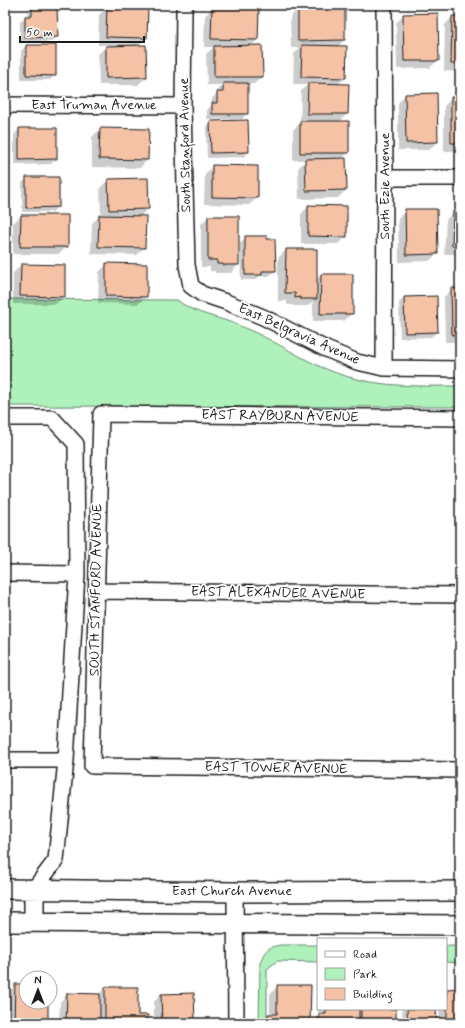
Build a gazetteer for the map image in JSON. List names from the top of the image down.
{
  "streets": {
    "street": [
      "East Truman Avenue",
      "South Stanford Avenue",
      "South Ezie Avenue",
      "East Belgravia Avenue",
      "EAST RAYBURN AVENUE",
      "SOUTH STANFORD AVENUE",
      "EAST ALEXANDER AVENUE",
      "EAST TOWER AVENUE",
      "East Church Avenue"
    ]
  },
  "crossings": [
    ["East Truman Avenue", "South Stanford Avenue"],
    ["South Stanford Avenue", "East Belgravia Avenue"],
    ["South Ezie Avenue", "East Belgravia Avenue"],
    ["EAST RAYBURN AVENUE", "SOUTH STANFORD AVENUE"],
    ["SOUTH STANFORD AVENUE", "EAST ALEXANDER AVENUE"],
    ["SOUTH STANFORD AVENUE", "EAST TOWER AVENUE"]
  ],
  "legend": ["Road", "Park", "Building"],
  "scale_bar": "50 m",
  "north": "top"
}
